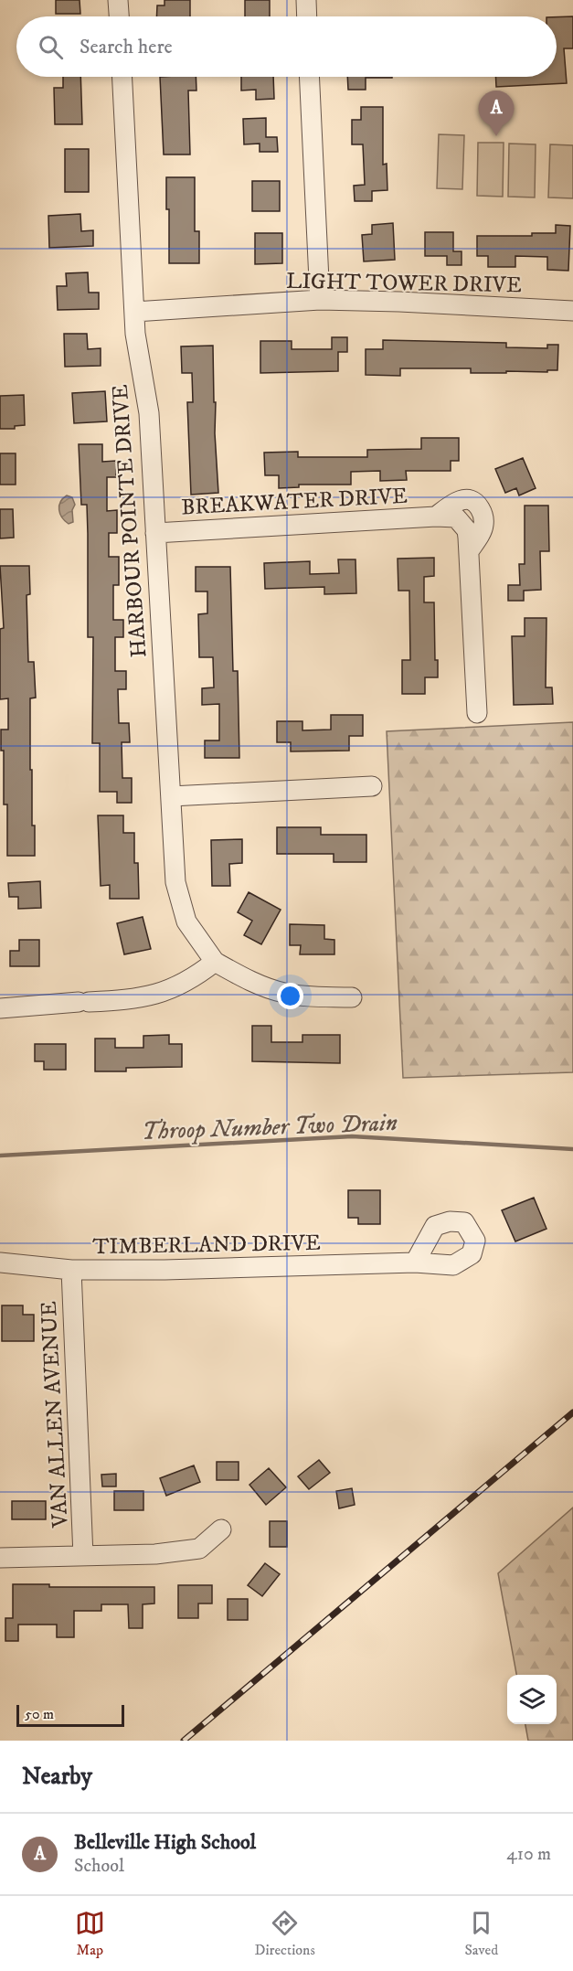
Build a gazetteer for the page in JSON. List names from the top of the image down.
{
  "streets": {
    "street": [
      "LIGHT TOWER DRIVE",
      "BREAKWATER DRIVE",
      "HARBOUR POINTE DRIVE",
      "TIMBERLAND DRIVE",
      "VAN ALLEN AVENUE"
    ]
  },
  "crossings": [
    ["LIGHT TOWER DRIVE", "HARBOUR POINTE DRIVE"],
    ["BREAKWATER DRIVE", "HARBOUR POINTE DRIVE"],
    ["TIMBERLAND DRIVE", "VAN ALLEN AVENUE"]
  ],
  "water": ["Throop Number Two Drain"],
  "scale_bar": "50 m",
  "page": {
    "search": "Search here",
    "pins": "A",
    "scale": "50 m",
    "heading": "Nearby",
    "list": [
      {
        "mark": "A",
        "name": "Belleville High School",
        "note": "School",
        "value": "410 m"
      }
    ],
    "nav": ["Map", "Directions", "Saved"]
  }
}
